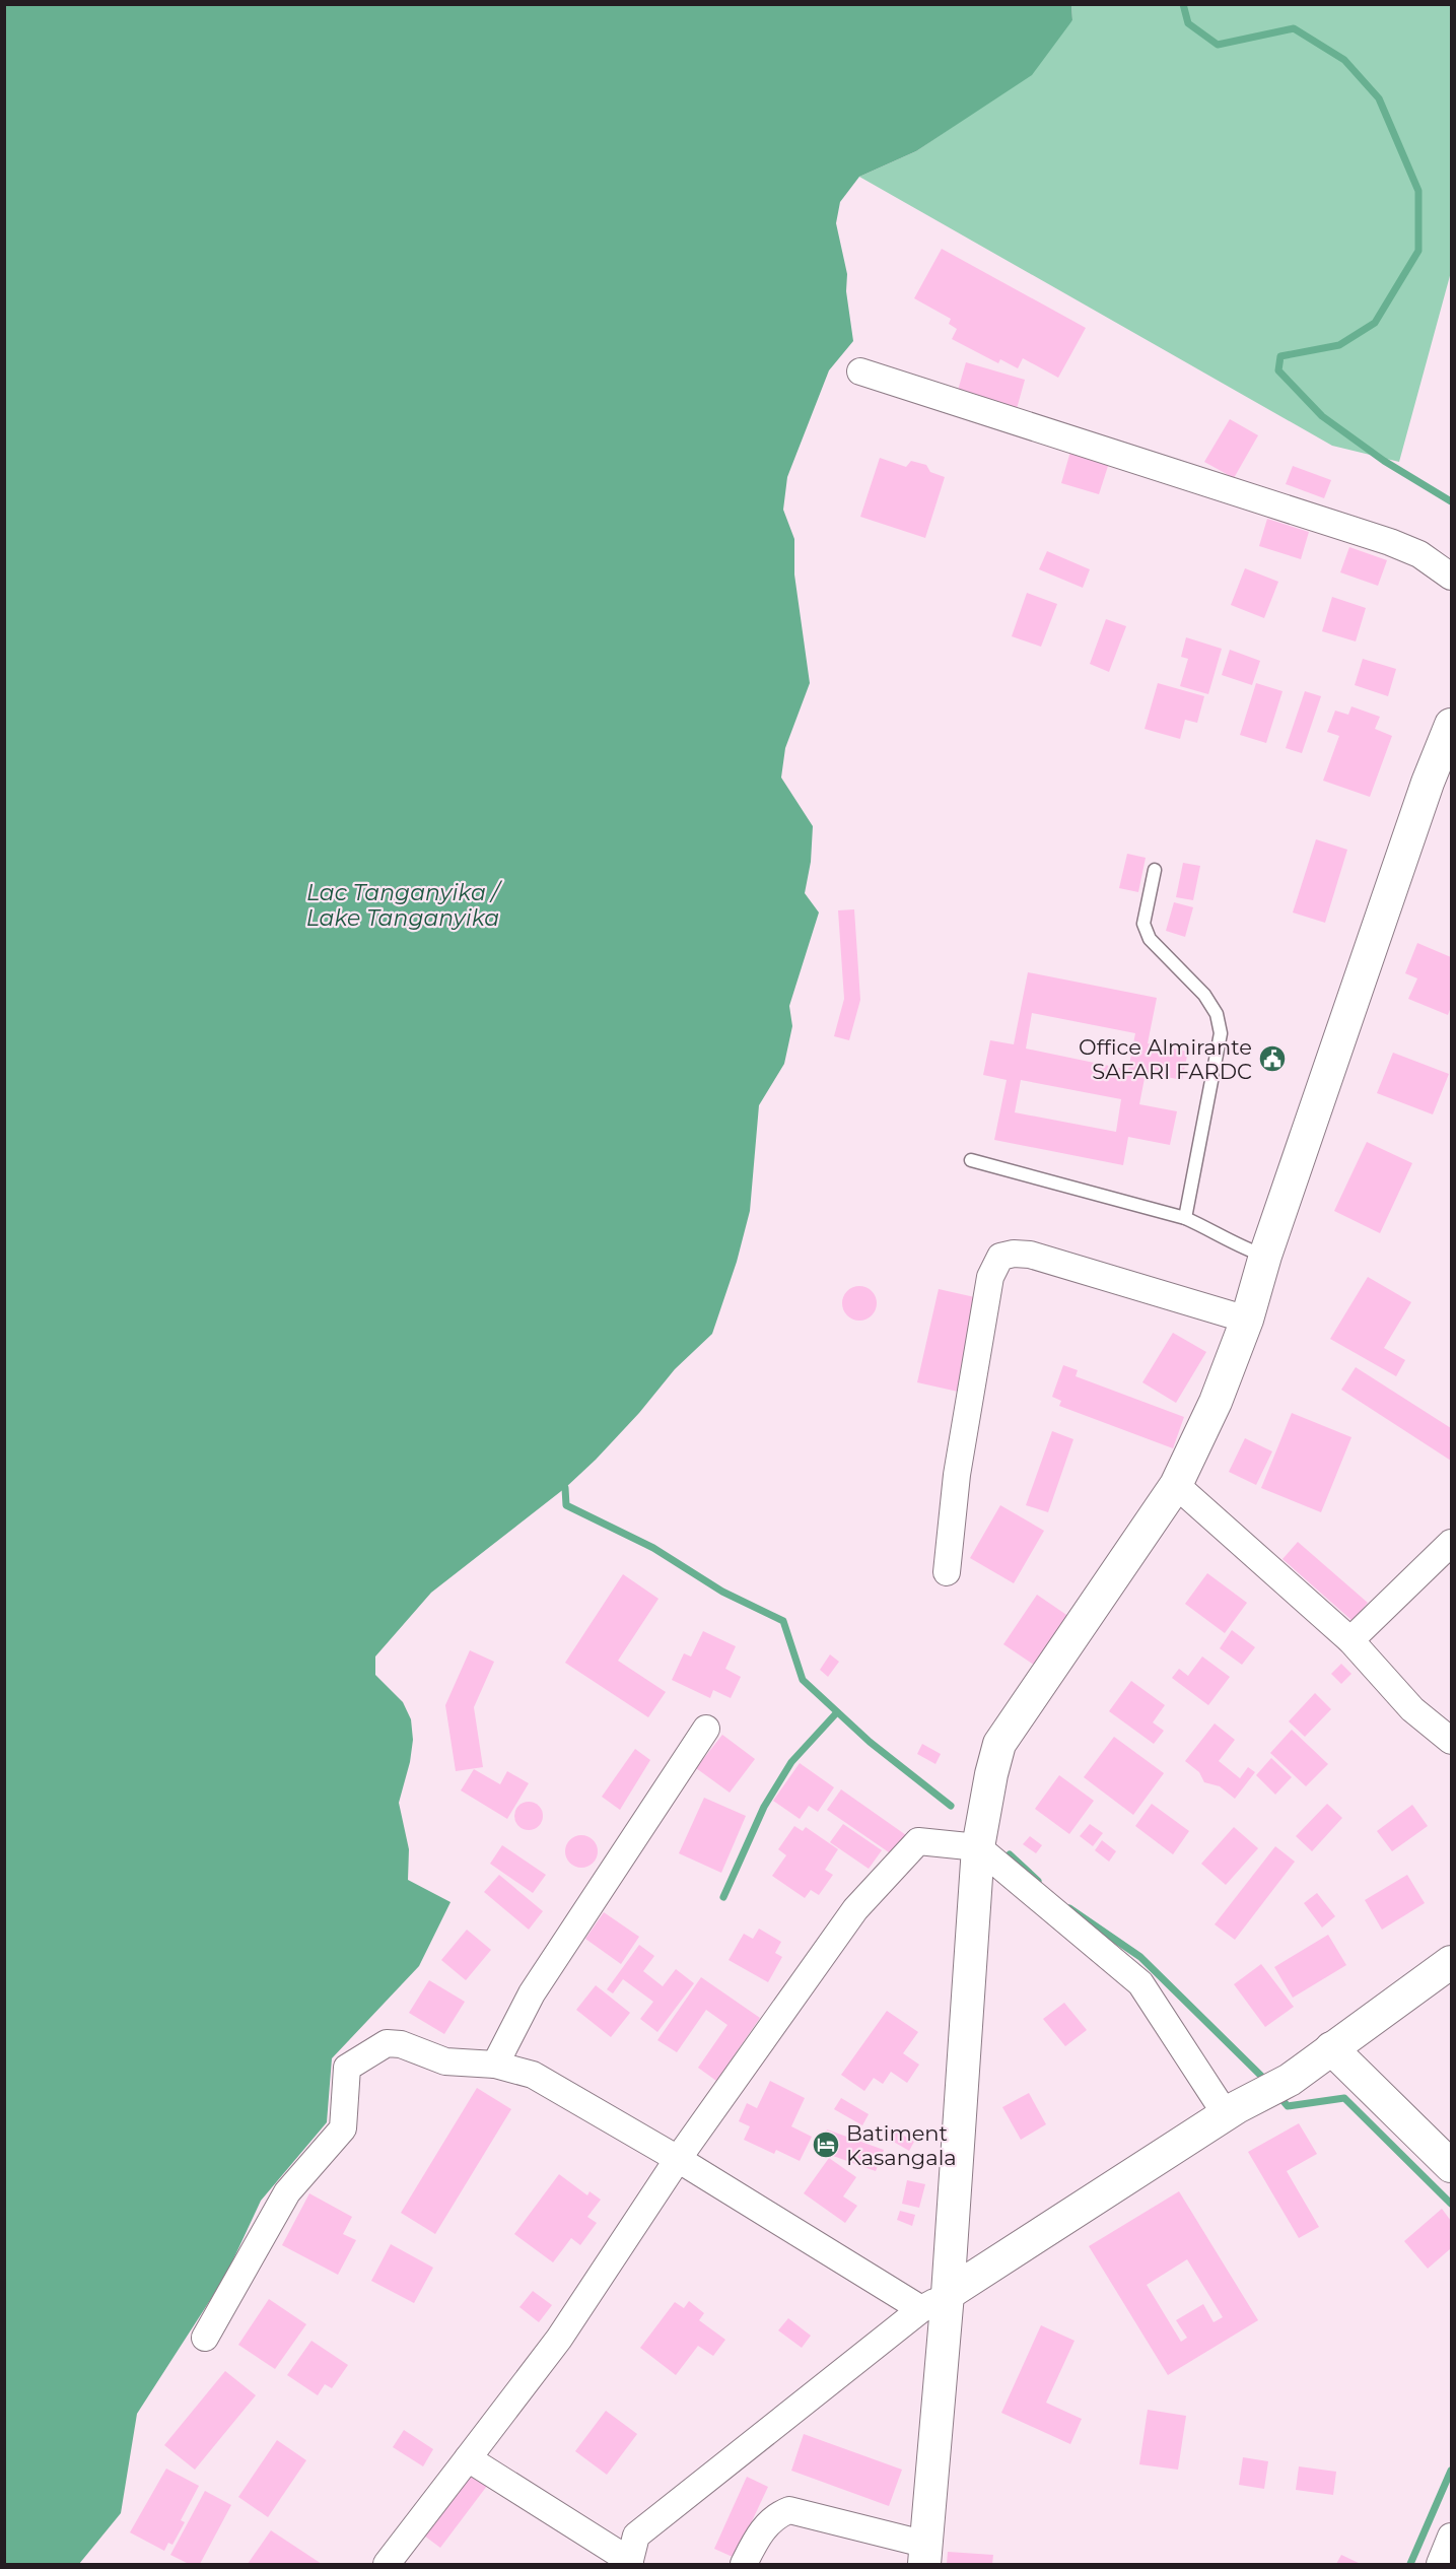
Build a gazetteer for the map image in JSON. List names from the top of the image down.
{
  "water": ["Lac Tanganyika / Lake Tanganyika"],
  "places": {
    "public building": ["Office Almirante SAFARI FARDC"],
    "hotel": ["Batiment Kasangala"]
  }
}
